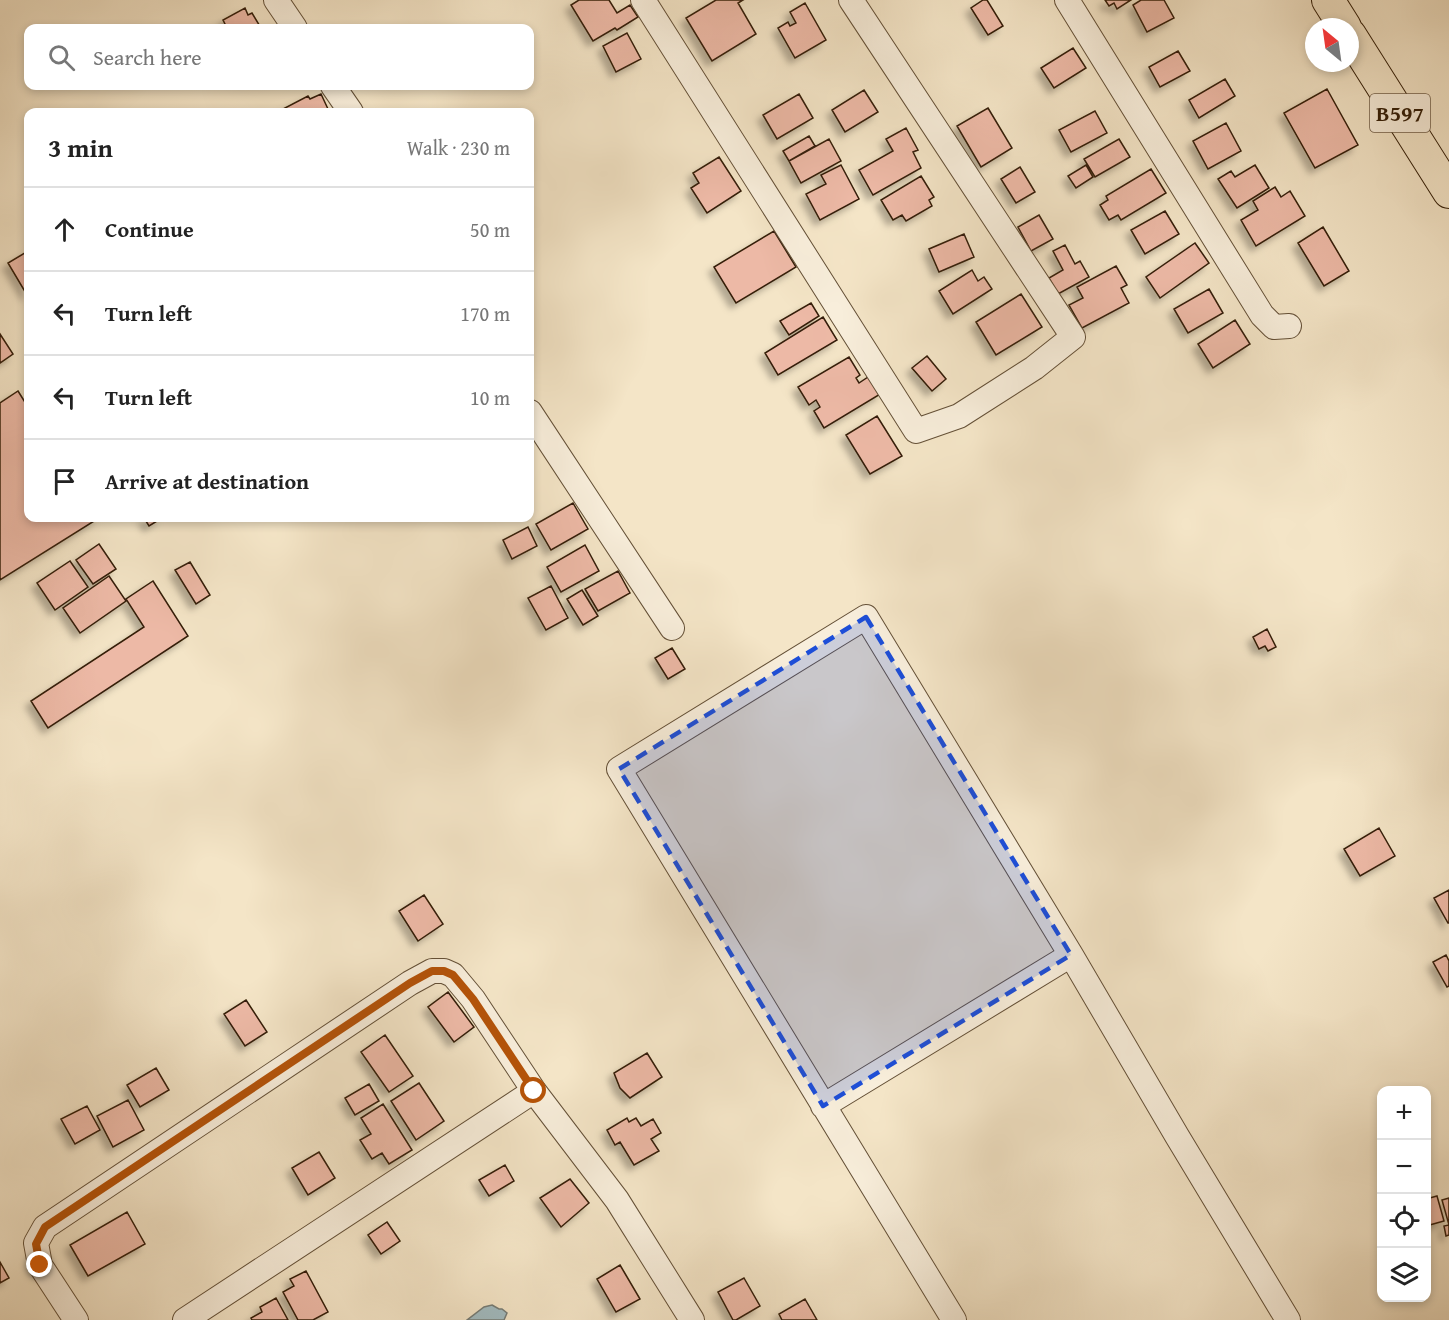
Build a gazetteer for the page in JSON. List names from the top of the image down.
{
  "streets": {
    "main road": ["B597"]
  },
  "north": "top left",
  "page": {
    "search": "Search here",
    "heading": ["3 min", "Walk · 230 m"],
    "list": [
      ["Continue", "50 m"],
      ["Turn left", "170 m"],
      ["Turn left", "10 m"],
      "Arrive at destination"
    ],
    "map_buttons": ["+", "−"]
  }
}
